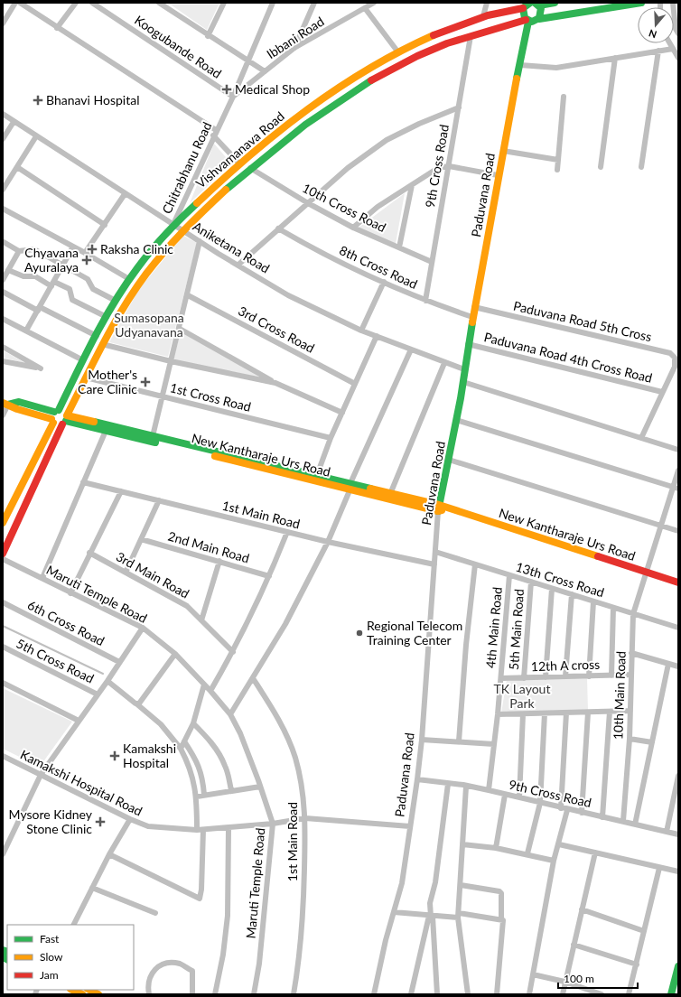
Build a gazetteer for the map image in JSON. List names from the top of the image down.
{
  "streets": {
    "main road": ["Vishvamanava Road", "Paduvana Road", "New Kantharaje Urs Road"],
    "street": [
      "Ibbani Road",
      "Koogubande Road",
      "9th Cross Road",
      "Chitrabhanu Road",
      "10th Cross Road",
      "Aniketana Road",
      "8th Cross Road",
      "Paduvana Road 5th Cross",
      "3rd Cross Road",
      "Paduvana Road 4th Cross Road",
      "1st Cross Road",
      "1st Main Road",
      "2nd Main Road",
      "3rd Main Road",
      "13th Cross Road",
      "Maruti Temple Road",
      "6th Cross Road",
      "4th Main Road",
      "5th Main Road",
      "5th Cross Road",
      "12th A cross",
      "10th Main Road",
      "Kamakshi Hospital Road"
    ]
  },
  "crossings": [
    ["Ibbani Road", "Koogubande Road"],
    ["Ibbani Road", "Chitrabhanu Road"],
    ["Koogubande Road", "Chitrabhanu Road"],
    ["Vishvamanava Road", "9th Cross Road"],
    ["Vishvamanava Road", "Chitrabhanu Road"],
    ["Vishvamanava Road", "Paduvana Road"],
    ["Vishvamanava Road", "10th Cross Road"],
    ["Vishvamanava Road", "Aniketana Road"],
    ["Vishvamanava Road", "1st Cross Road"],
    ["Vishvamanava Road", "New Kantharaje Urs Road"],
    ["9th Cross Road", "Paduvana Road"],
    ["9th Cross Road", "10th Cross Road"],
    ["9th Cross Road", "8th Cross Road"],
    ["9th Cross Road", "4th Main Road"],
    ["9th Cross Road", "10th Main Road"],
    ["Chitrabhanu Road", "Aniketana Road"],
    ["Paduvana Road", "Aniketana Road"],
    ["Paduvana Road", "8th Cross Road"],
    ["Paduvana Road", "Paduvana Road 5th Cross"],
    ["Paduvana Road", "Paduvana Road 4th Cross Road"],
    ["Paduvana Road", "New Kantharaje Urs Road"],
    ["Paduvana Road", "1st Main Road"],
    ["Paduvana Road", "13th Cross Road"],
    ["Paduvana Road", "Kamakshi Hospital Road"],
    ["Paduvana Road 5th Cross", "Paduvana Road 4th Cross Road"],
    ["New Kantharaje Urs Road", "10th Main Road"],
    ["1st Main Road", "Kamakshi Hospital Road"],
    ["13th Cross Road", "4th Main Road"],
    ["13th Cross Road", "5th Main Road"],
    ["13th Cross Road", "10th Main Road"],
    ["Maruti Temple Road", "Kamakshi Hospital Road"],
    ["4th Main Road", "12th A cross"],
    ["5th Main Road", "12th A cross"],
    ["12th A cross", "10th Main Road"]
  ],
  "parks": ["Sumasopana Udyanavana", "TK Layout Park"],
  "places": {
    "health": [
      "Medical Shop",
      "Bhanavi Hospital",
      "Raksha Clinic",
      "Chyavana Ayuralaya",
      "Mother's Care Clinic",
      "Kamakshi Hospital",
      "Mysore Kidney Stone Clinic"
    ],
    "other": ["Regional Telecom Training Center"]
  },
  "legend": ["Fast", "Slow", "Jam"],
  "scale_bar": "100 m",
  "north": "bottom"
}
